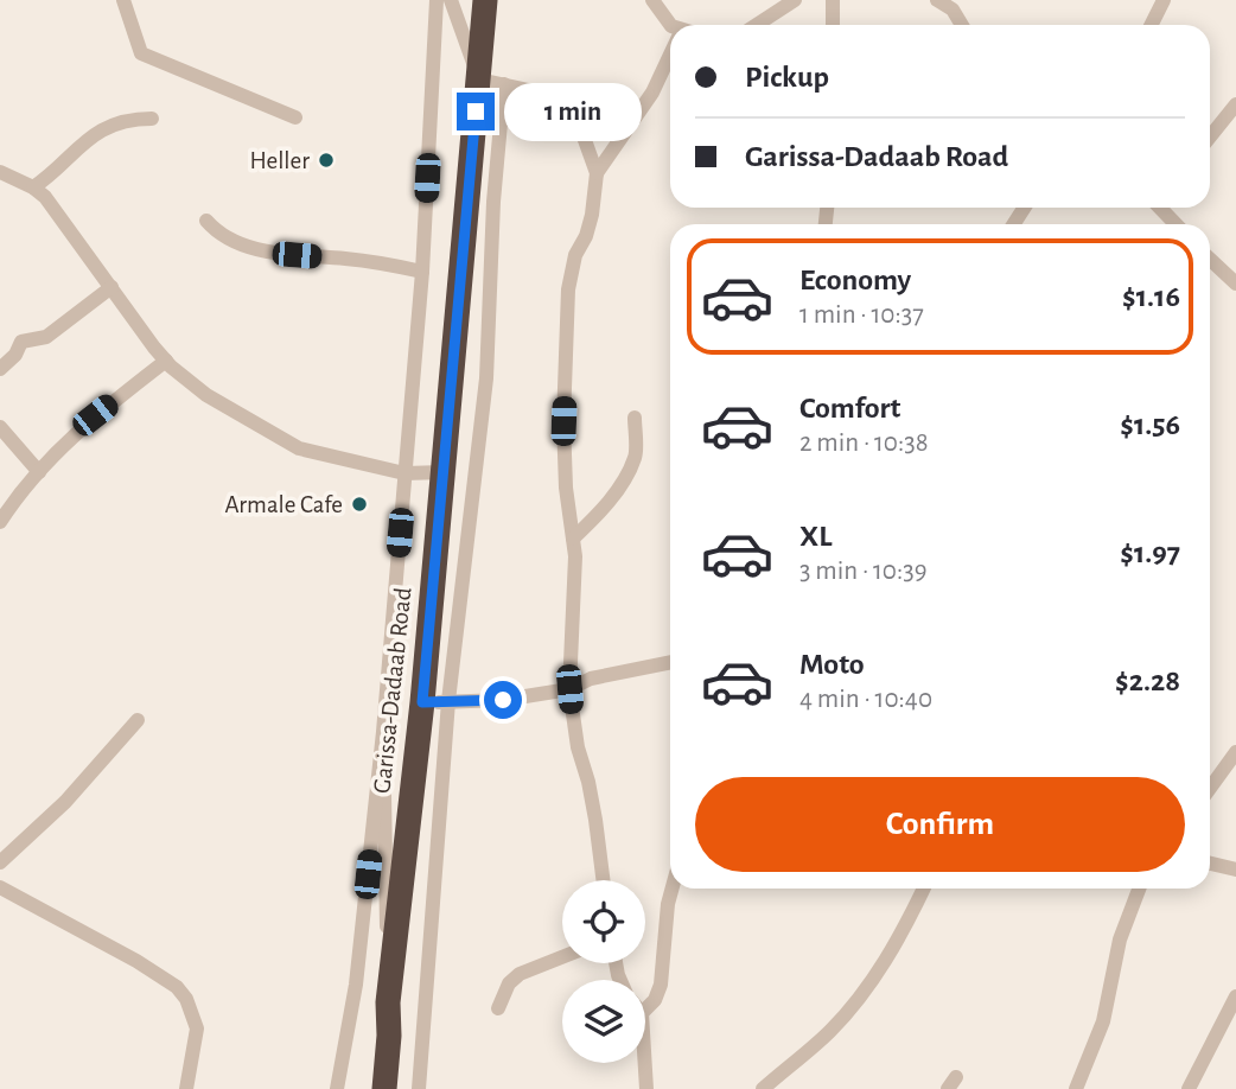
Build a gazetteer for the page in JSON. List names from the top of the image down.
{
  "streets": {
    "highway": ["Garissa-Dadaab Road"]
  },
  "places": ["Heller", "Armale Cafe"],
  "page": {
    "banner": ["Pickup", "Garissa-Dadaab Road"],
    "bubble": "1 min",
    "list": [
      {
        "name": "Economy",
        "note": "1 min · 10:37",
        "value": "$1.16"
      },
      {
        "name": "Comfort",
        "note": "2 min · 10:38",
        "value": "$1.56"
      },
      {
        "name": "XL",
        "note": "3 min · 10:39",
        "value": "$1.97"
      },
      {
        "name": "Moto",
        "note": "4 min · 10:40",
        "value": "$2.28"
      }
    ],
    "buttons": "Confirm"
  }
}
